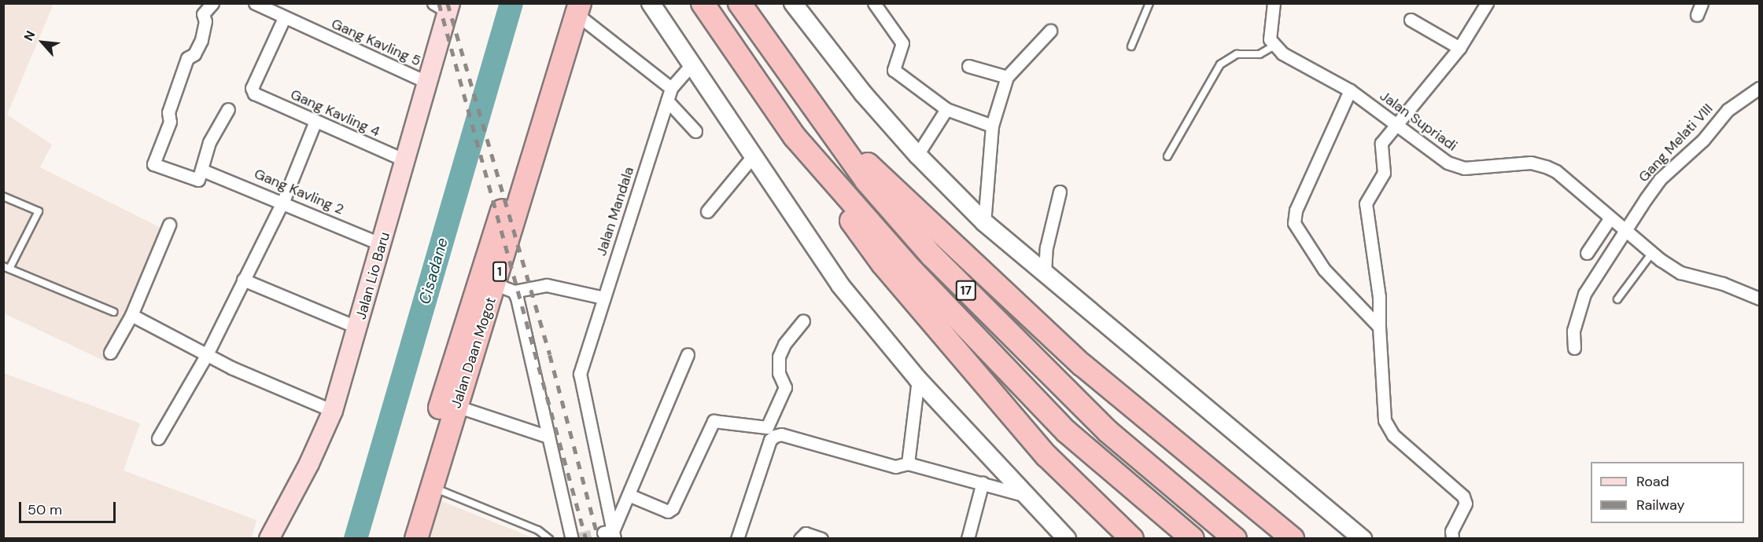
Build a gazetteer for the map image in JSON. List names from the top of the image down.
{
  "streets": {
    "highway": ["1", "17", "Jalan Daan Mogot"],
    "main road": ["Jalan Lio Baru"],
    "street": [
      "Gang Kavling 5",
      "Gang Kavling 4",
      "Jalan Supriadi",
      "Gang Melati VIII",
      "Gang Kavling 2",
      "Jalan Mandala"
    ]
  },
  "crossings": [
    ["Gang Kavling 5", "Gang Kavling 4"],
    ["Gang Kavling 5", "Jalan Lio Baru"],
    ["Gang Kavling 4", "Jalan Lio Baru"],
    ["Jalan Supriadi", "Gang Melati VIII"],
    ["Gang Kavling 2", "Jalan Lio Baru"]
  ],
  "water": ["Cisadane"],
  "legend": ["Road", "Railway"],
  "scale_bar": "50 m",
  "north": "top left"
}
